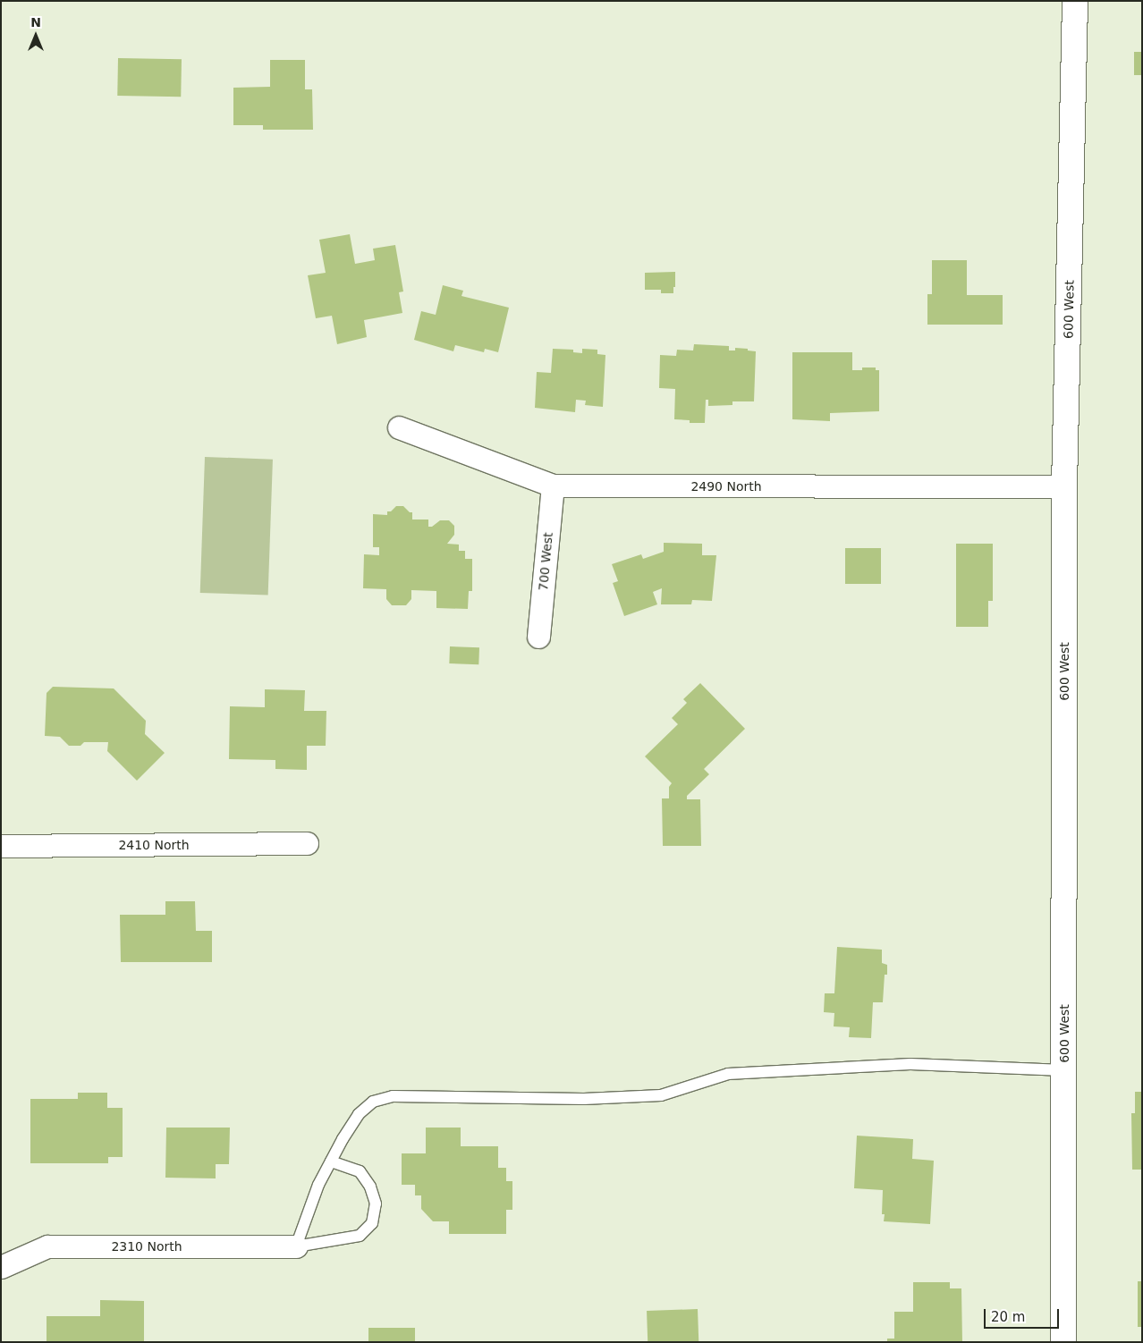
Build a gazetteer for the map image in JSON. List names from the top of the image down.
{
  "streets": {
    "street": [
      "600 West",
      "2490 North",
      "700 West",
      "2410 North",
      "2310 North"
    ]
  },
  "crossings": [
    ["600 West", "2490 North"],
    ["2490 North", "700 West"]
  ],
  "scale_bar": "20 m",
  "north": "top"
}
